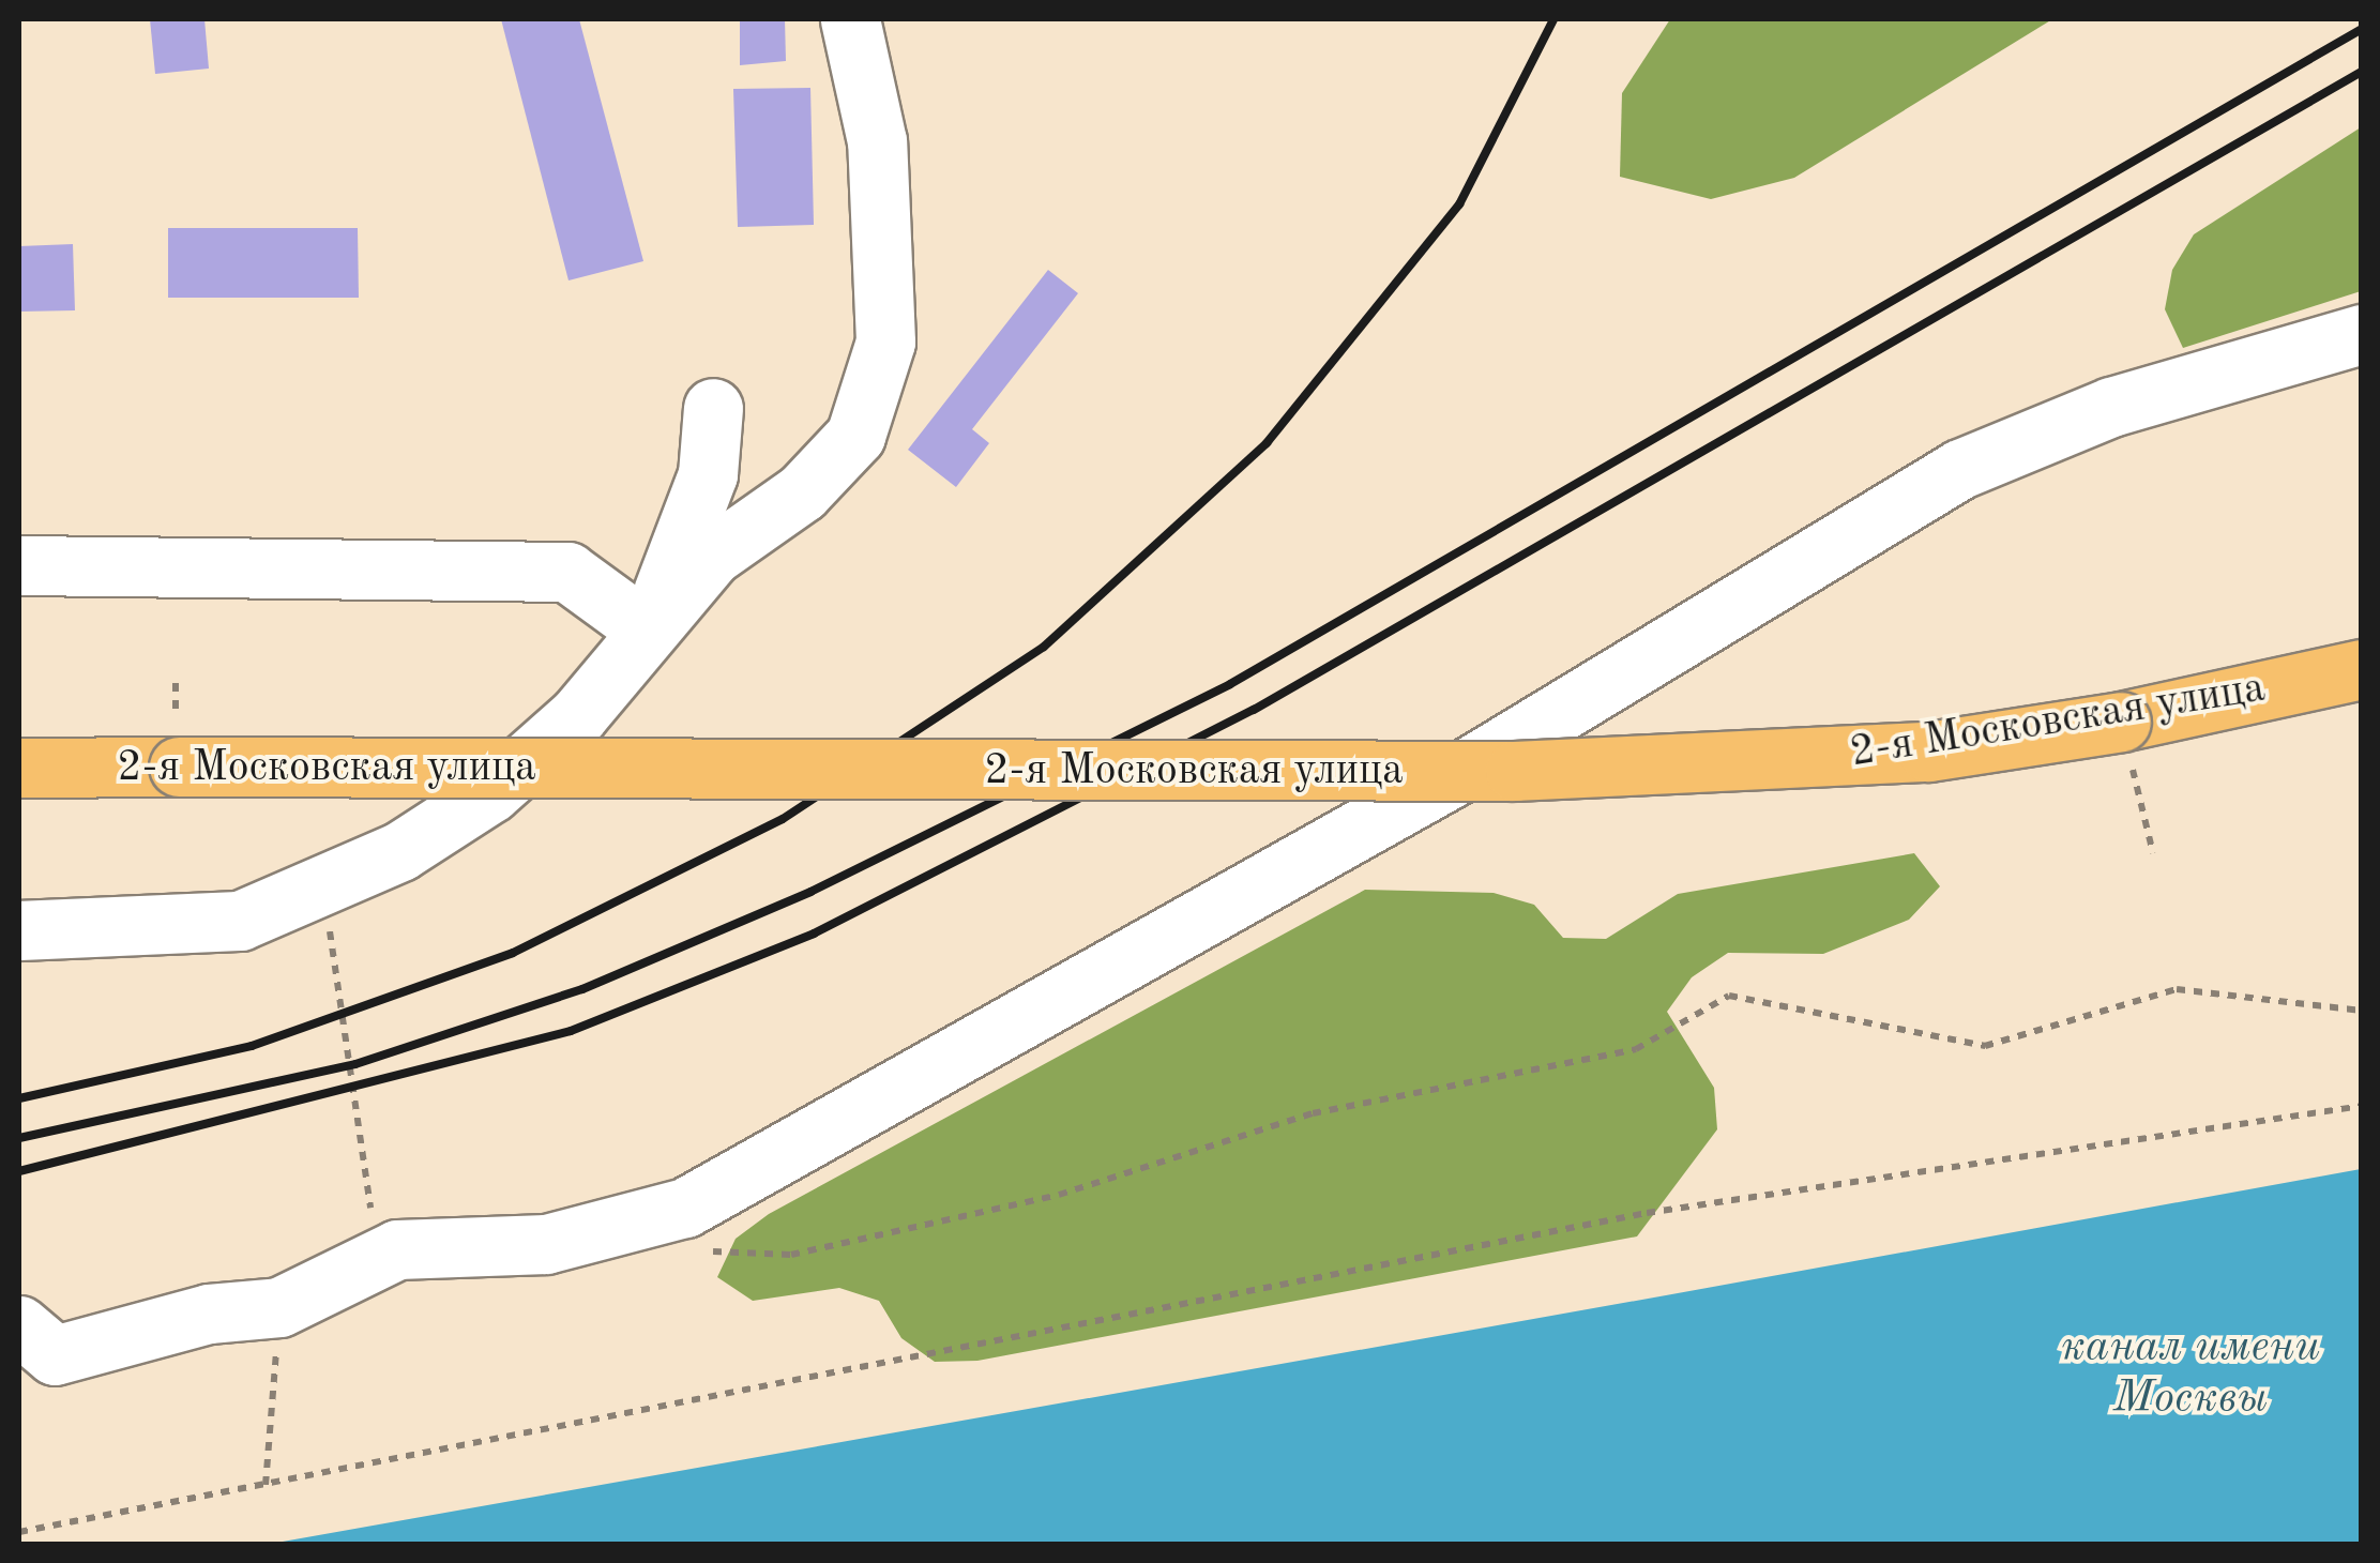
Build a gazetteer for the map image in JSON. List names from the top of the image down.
{
  "streets": {
    "main road": ["2-я Московская улица"]
  },
  "water": ["канал имени Москвы"]
}
